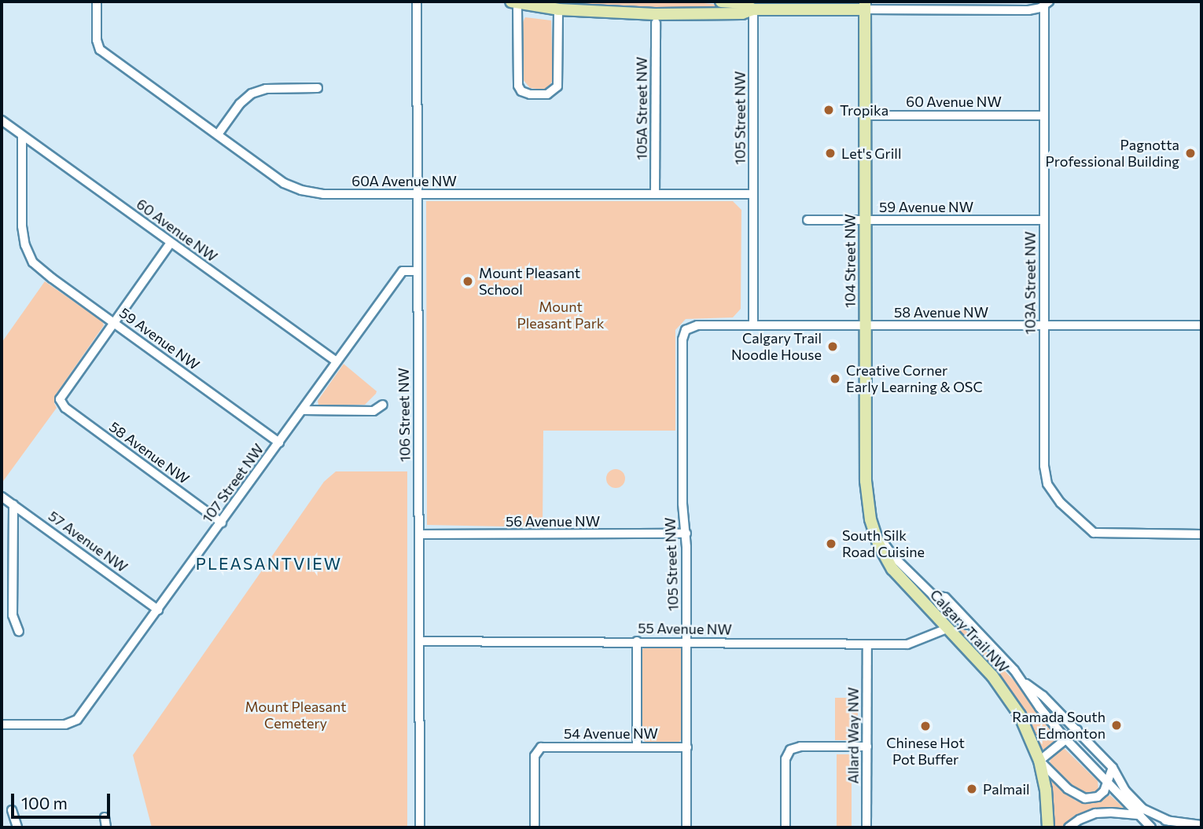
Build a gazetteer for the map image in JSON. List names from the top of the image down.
{
  "streets": {
    "main road": ["104 Street NW", "Calgary Trail NW"],
    "street": [
      "60 Avenue NW",
      "105A Street NW",
      "105 Street NW",
      "60A Avenue NW",
      "59 Avenue NW",
      "103A Street NW",
      "58 Avenue NW",
      "106 Street NW",
      "107 Street NW",
      "56 Avenue NW",
      "57 Avenue NW",
      "55 Avenue NW",
      "54 Avenue NW",
      "Allard Way NW"
    ]
  },
  "crossings": [
    ["60 Avenue NW", "59 Avenue NW"],
    ["60 Avenue NW", "104 Street NW"],
    ["60 Avenue NW", "103A Street NW"],
    ["60 Avenue NW", "107 Street NW"],
    ["105A Street NW", "60A Avenue NW"],
    ["105 Street NW", "60A Avenue NW"],
    ["105 Street NW", "58 Avenue NW"],
    ["105 Street NW", "56 Avenue NW"],
    ["105 Street NW", "55 Avenue NW"],
    ["105 Street NW", "54 Avenue NW"],
    ["60A Avenue NW", "106 Street NW"],
    ["59 Avenue NW", "104 Street NW"],
    ["59 Avenue NW", "103A Street NW"],
    ["59 Avenue NW", "58 Avenue NW"],
    ["59 Avenue NW", "107 Street NW"],
    ["104 Street NW", "58 Avenue NW"],
    ["104 Street NW", "Calgary Trail NW"],
    ["103A Street NW", "58 Avenue NW"],
    ["58 Avenue NW", "107 Street NW"],
    ["106 Street NW", "107 Street NW"],
    ["106 Street NW", "56 Avenue NW"],
    ["106 Street NW", "55 Avenue NW"],
    ["107 Street NW", "57 Avenue NW"],
    ["55 Avenue NW", "Calgary Trail NW"],
    ["55 Avenue NW", "Allard Way NW"]
  ],
  "districts": ["PLEASANTVIEW"],
  "parks": ["Mount Pleasant Park", "Mount Pleasant Cemetery"],
  "places": [
    "Tropika",
    "Let's Grill",
    "Pagnotta Professional Building",
    "Mount Pleasant School",
    "Calgary Trail Noodle House",
    "Creative Corner Early Learning & OSC",
    "South Silk Road Cuisine",
    "Ramada South Edmonton",
    "Chinese Hot Pot Buffer",
    "Palmail"
  ],
  "scale_bar": "100 m"
}
